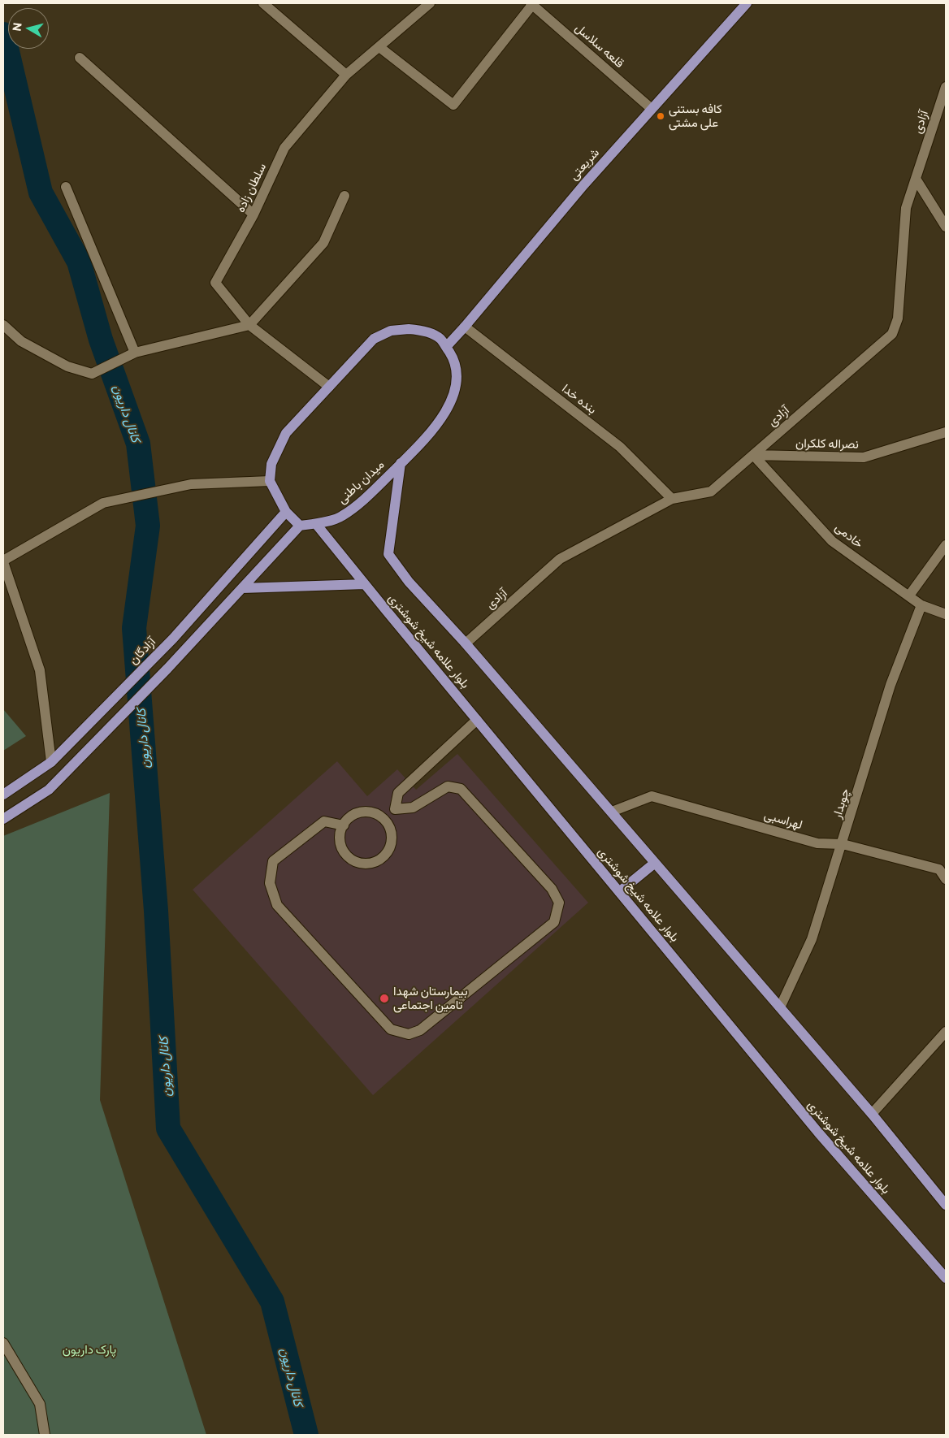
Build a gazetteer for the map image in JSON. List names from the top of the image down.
{
  "streets": {
    "main road": [
      "شریعتی",
      "میدان باطنی",
      "بلوار علامه شیخ شوشتری",
      "آزادگان"
    ],
    "street": [
      "قلعه سلاسل",
      "آزادی",
      "سلطان زاده",
      "بنده خدا",
      "نصراله کلکران",
      "خادمی",
      "چوبدار",
      "لهراسبی"
    ]
  },
  "crossings": [
    ["قلعه سلاسل", "شریعتی"],
    ["آزادی", "بنده خدا"],
    ["آزادی", "نصراله کلکران"],
    ["آزادی", "خادمی"],
    ["آزادی", "بلوار علامه شیخ شوشتری"],
    ["شریعتی", "بنده خدا"],
    ["شریعتی", "میدان باطنی"],
    ["سلطان زاده", "میدان باطنی"],
    ["نصراله کلکران", "خادمی"],
    ["میدان باطنی", "بلوار علامه شیخ شوشتری"],
    ["خادمی", "چوبدار"],
    ["بلوار علامه شیخ شوشتری", "چوبدار"],
    ["بلوار علامه شیخ شوشتری", "لهراسبی"],
    ["چوبدار", "لهراسبی"]
  ],
  "water": ["کانال داریون"],
  "parks": ["پارک داریون"],
  "places": ["کافه بستنی علی مشتی", "بیمارستان شهدا تامین اجتماعی"],
  "north": "left"
}
